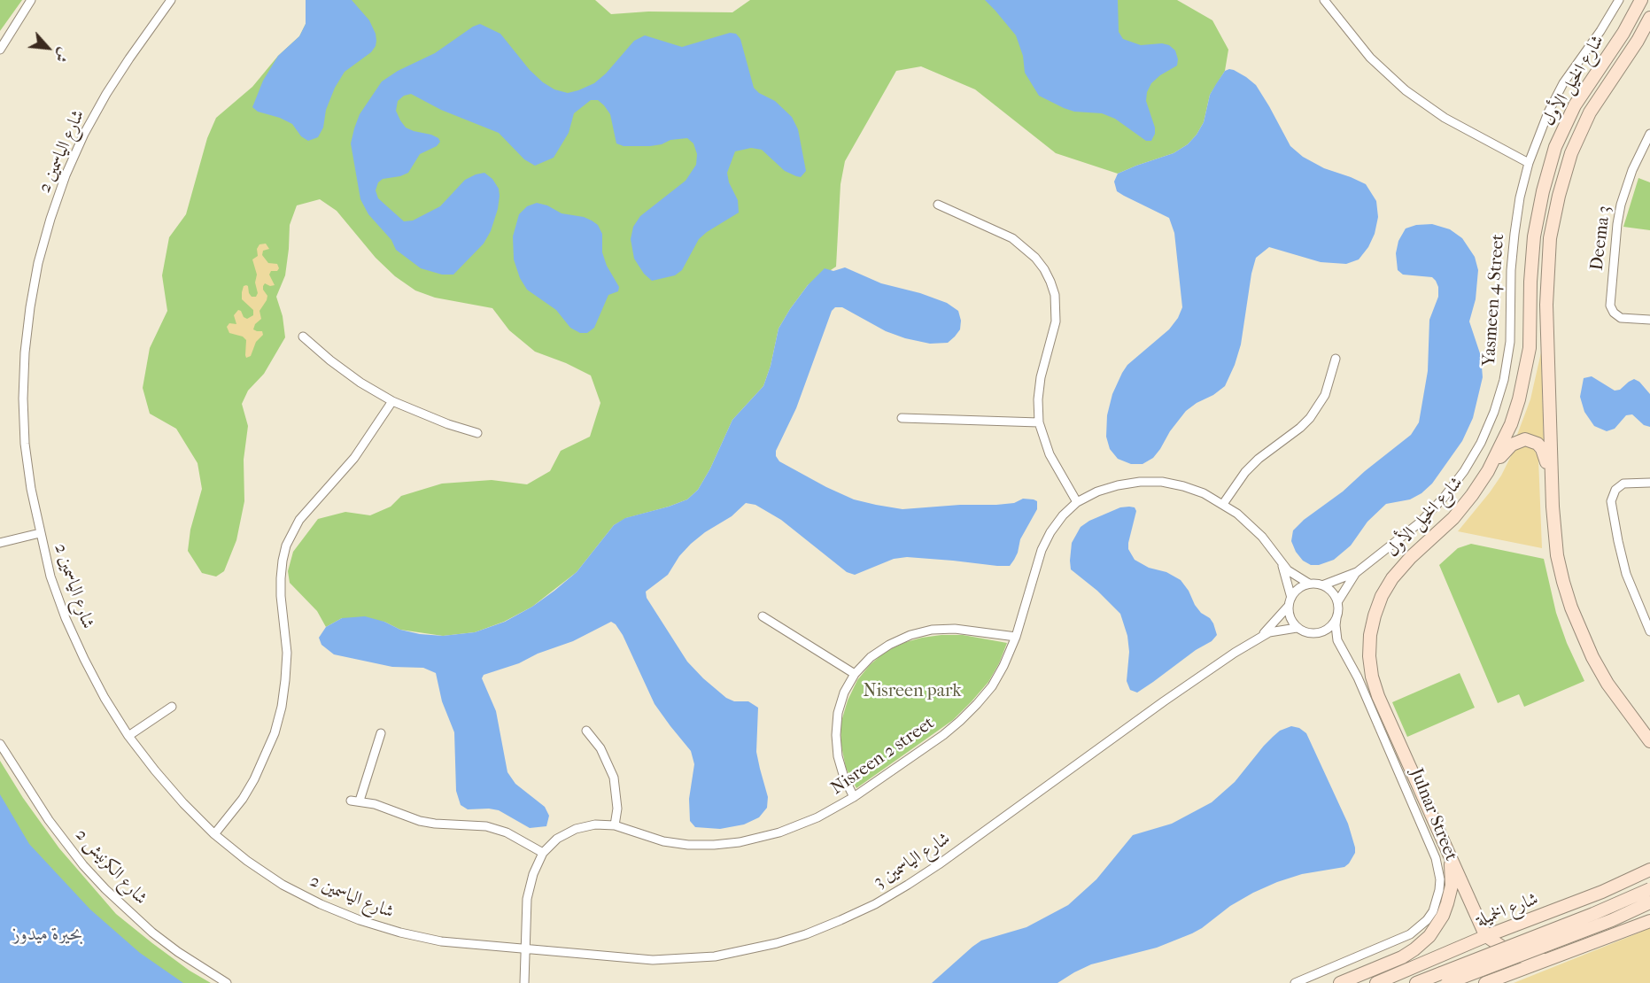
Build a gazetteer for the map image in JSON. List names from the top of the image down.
{
  "streets": {
    "main road": ["شارع الخيل الأول", "شارع الخميلة"],
    "street": [
      "شارع الياسمين 2",
      "Deema 3",
      "Yasmeen 4 Street",
      "Nisreen 2 street",
      "Julnar Street",
      "شارع الياسمين 3",
      "شارع الكرنيش 2"
    ]
  },
  "crossings": [
    ["شارع الياسمين 2", "Nisreen 2 street"],
    ["شارع الياسمين 2", "شارع الياسمين 3"],
    ["Nisreen 2 street", "Julnar Street"],
    ["Nisreen 2 street", "شارع الياسمين 3"],
    ["Julnar Street", "شارع الياسمين 3"]
  ],
  "water": ["بحيرة ميدوز"],
  "parks": ["Nisreen park"],
  "north": "bottom right"
}
